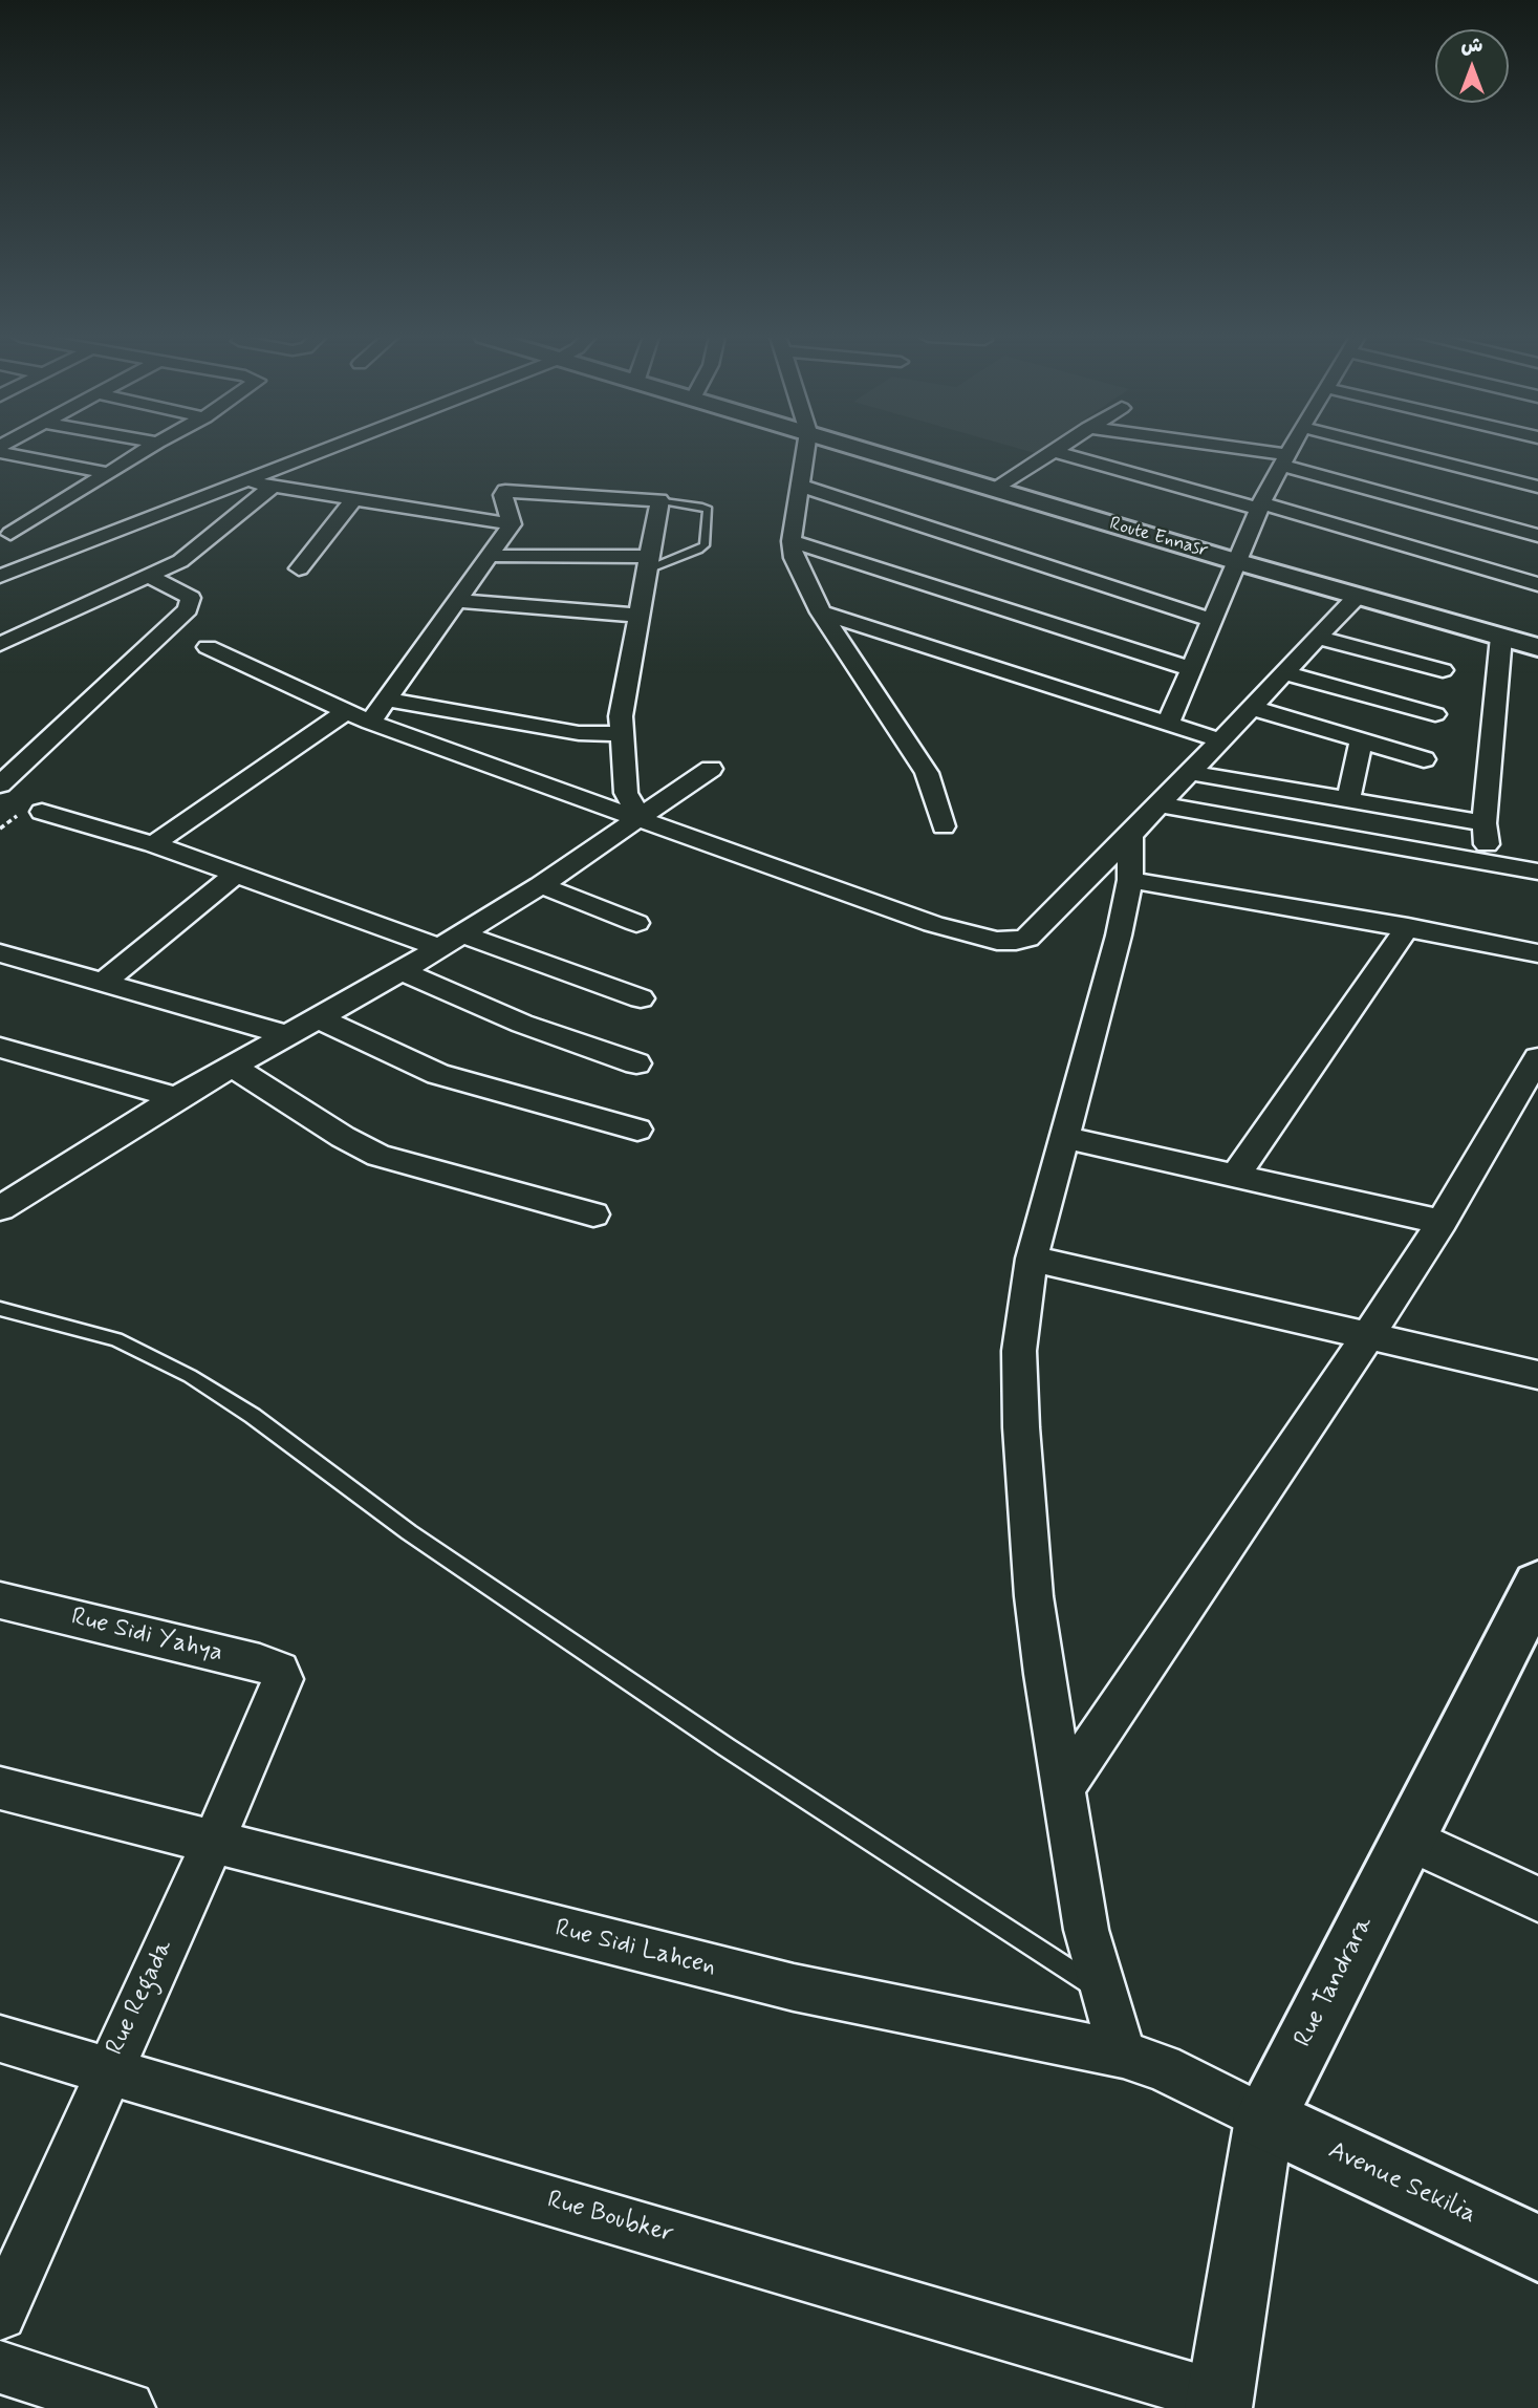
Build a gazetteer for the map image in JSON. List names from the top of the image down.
{
  "streets": {
    "main road": ["Route Ennasr", "Rue Tandrara", "Avenue Sekilia"],
    "street": [
      "Rue Sidi Yahya",
      "Rue Sidi Lahcen",
      "Rue Regada",
      "Rue Boubker"
    ]
  },
  "crossings": [
    ["Rue Sidi Yahya", "Rue Regada"],
    ["Rue Sidi Lahcen", "Rue Tandrara"],
    ["Rue Sidi Lahcen", "Rue Regada"],
    ["Rue Sidi Lahcen", "Avenue Sekilia"],
    ["Rue Tandrara", "Avenue Sekilia"],
    ["Rue Tandrara", "Rue Boubker"],
    ["Rue Regada", "Rue Boubker"]
  ],
  "north": "top"
}
